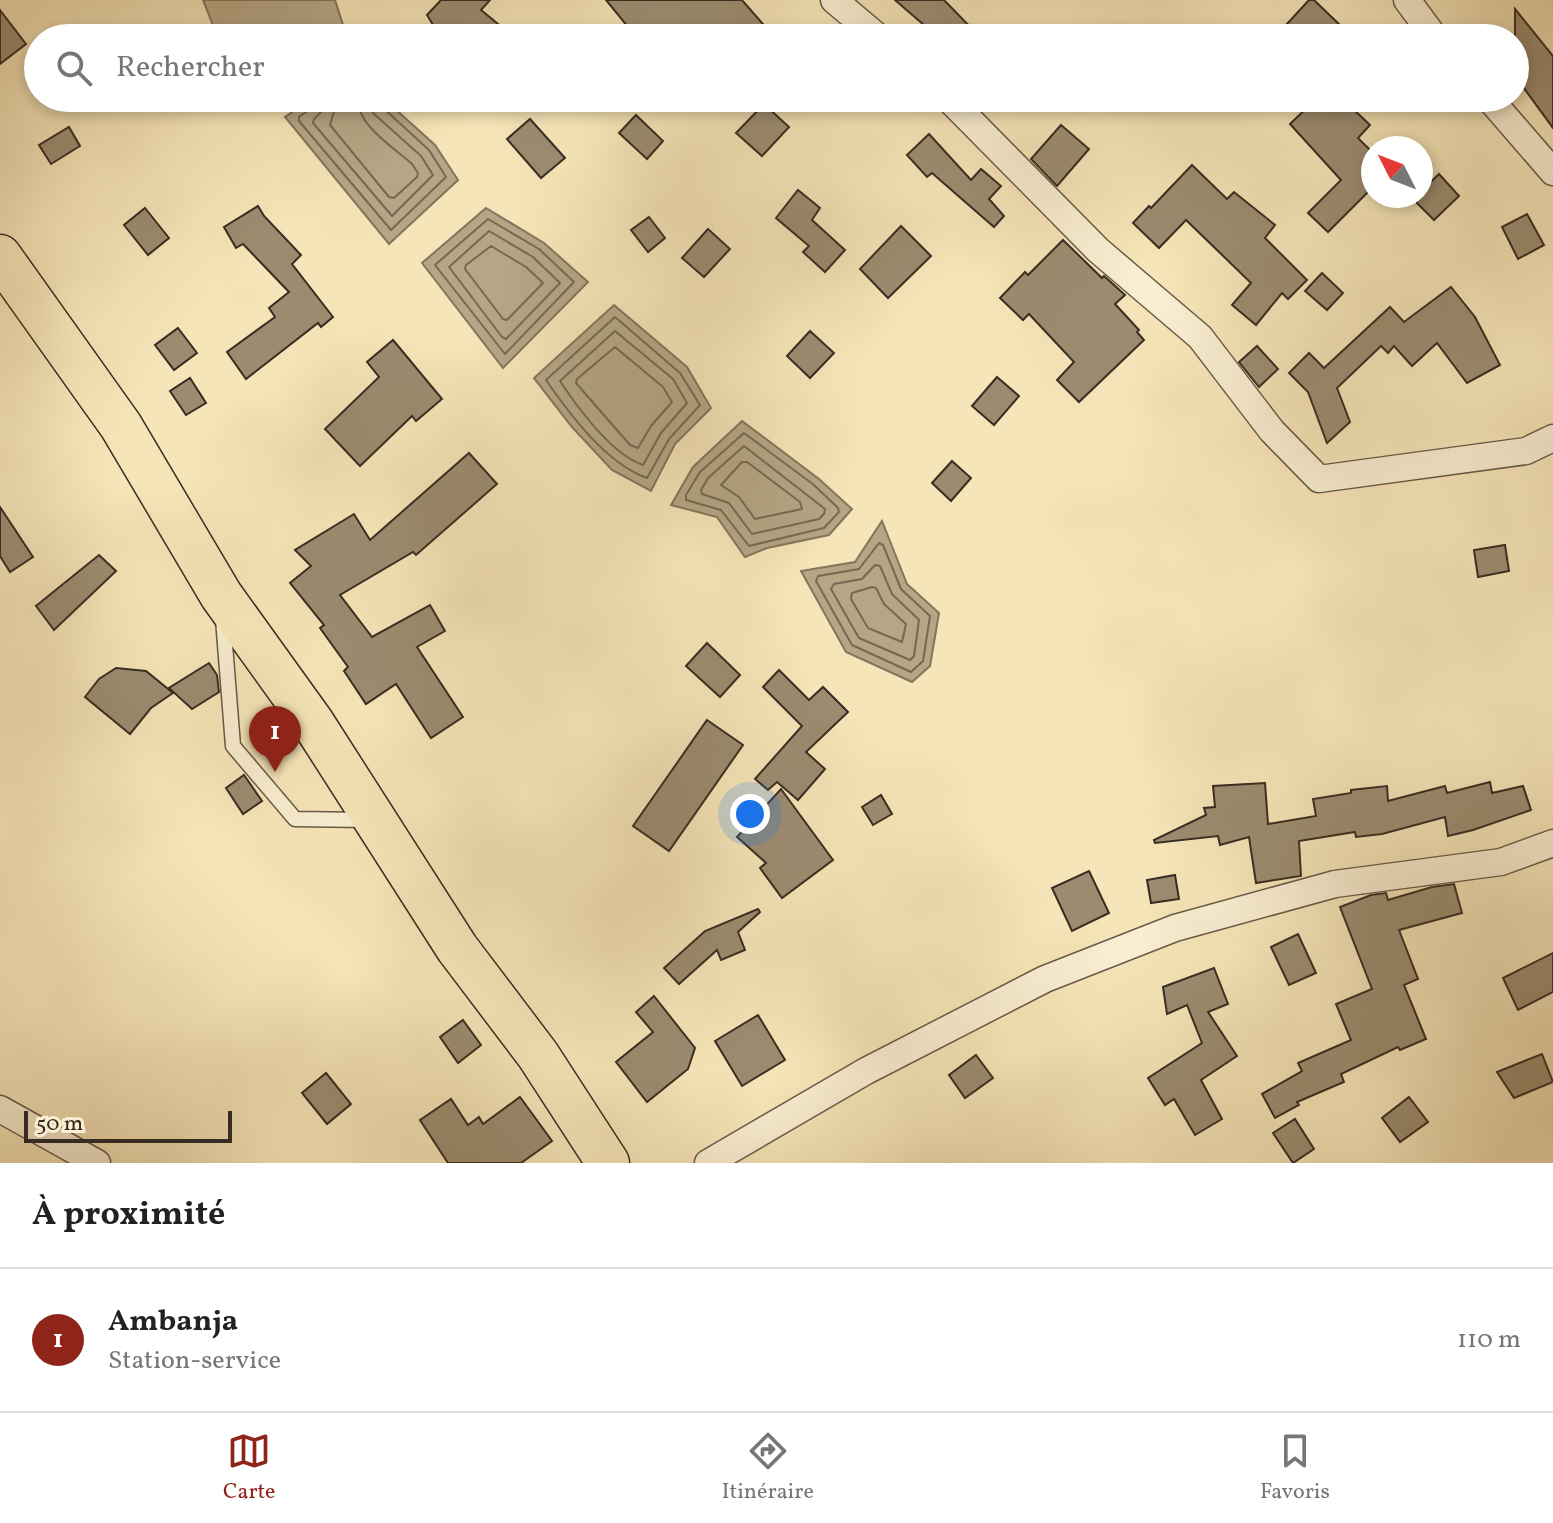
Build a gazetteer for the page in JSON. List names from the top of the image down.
{
  "scale_bar": "50 m",
  "north": "top left",
  "page": {
    "search": "Rechercher",
    "pins": "1",
    "scale": "50 m",
    "heading": "À proximité",
    "list": [
      {
        "mark": "1",
        "name": "Ambanja",
        "note": "Station-service",
        "value": "110 m"
      }
    ],
    "nav": ["Carte", "Itinéraire", "Favoris"]
  }
}
